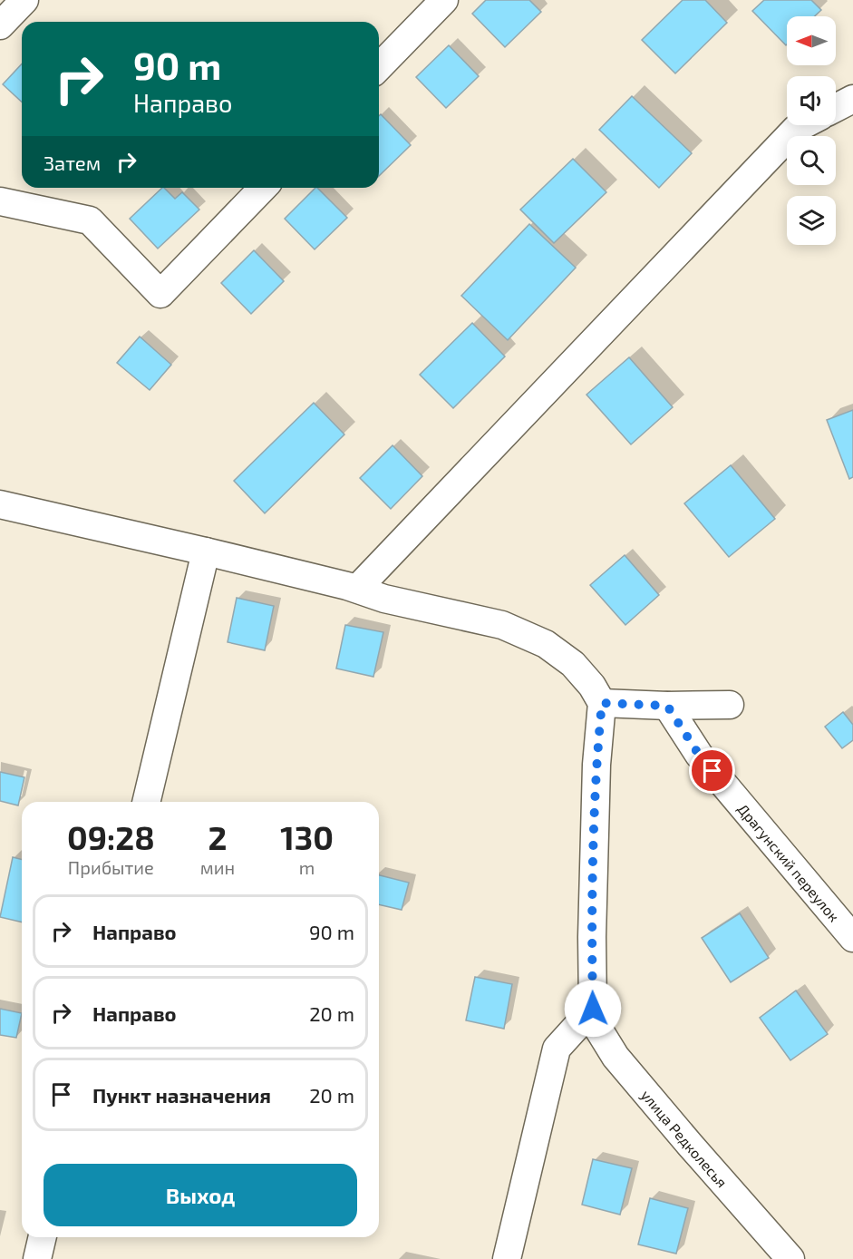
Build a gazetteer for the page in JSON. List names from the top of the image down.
{
  "streets": {
    "street": ["Драгунский переулок", "улица Редколесья"]
  },
  "north": "left",
  "page": {
    "turn": ["90 m", "Направо"],
    "then": "Затем",
    "eta": [
      "09:28",
      "Прибытие",
      "2",
      "мин",
      "130",
      "m"
    ],
    "list": [
      {
        "name": "Направо",
        "value": "90 m"
      },
      {
        "name": "Направо",
        "value": "20 m"
      },
      {
        "name": "Пункт назначения",
        "value": "20 m"
      }
    ],
    "buttons": "Выход"
  }
}
